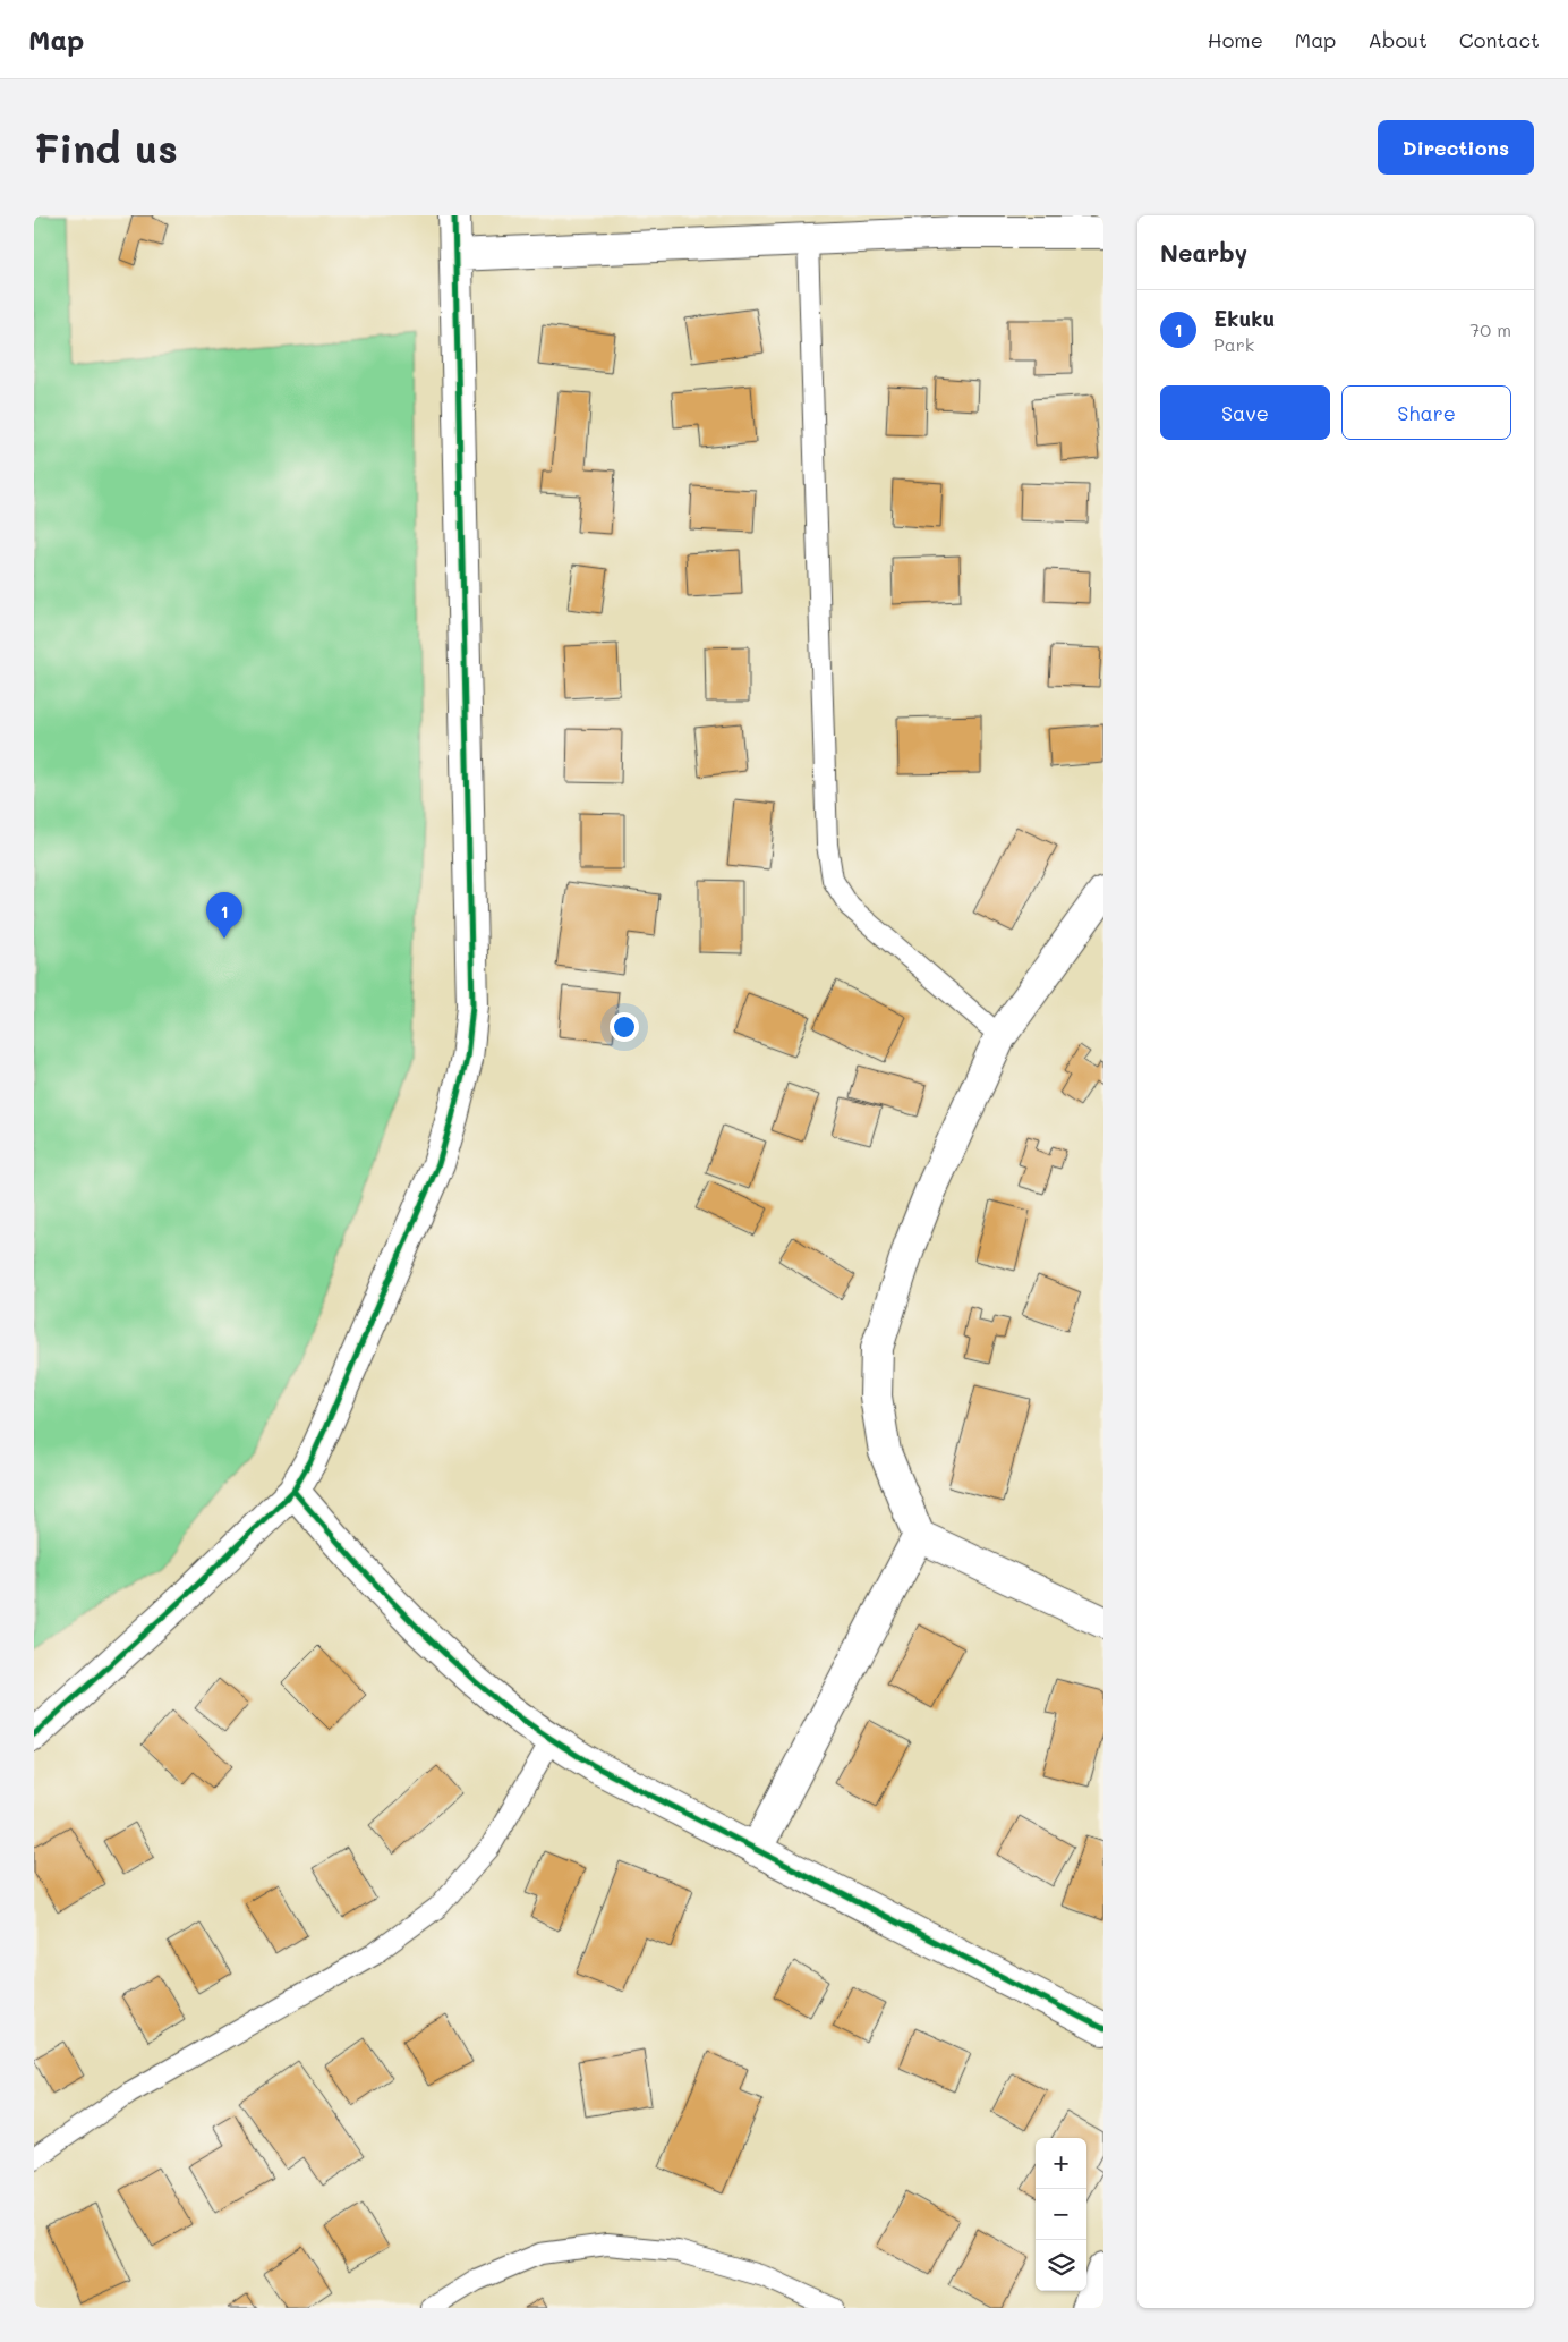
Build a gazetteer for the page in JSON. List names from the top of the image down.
{
  "page": {
    "header": "Map",
    "nav": [
      "Home",
      "Map",
      "About",
      "Contact"
    ],
    "buttons": [
      "Directions",
      ["Save", "Share"]
    ],
    "title": "Find us",
    "heading": "Nearby",
    "list": [
      {
        "mark": "1",
        "name": "Ekuku",
        "note": "Park",
        "value": "70 m"
      }
    ],
    "pins": "1",
    "map_buttons": ["+", "−"]
  }
}
